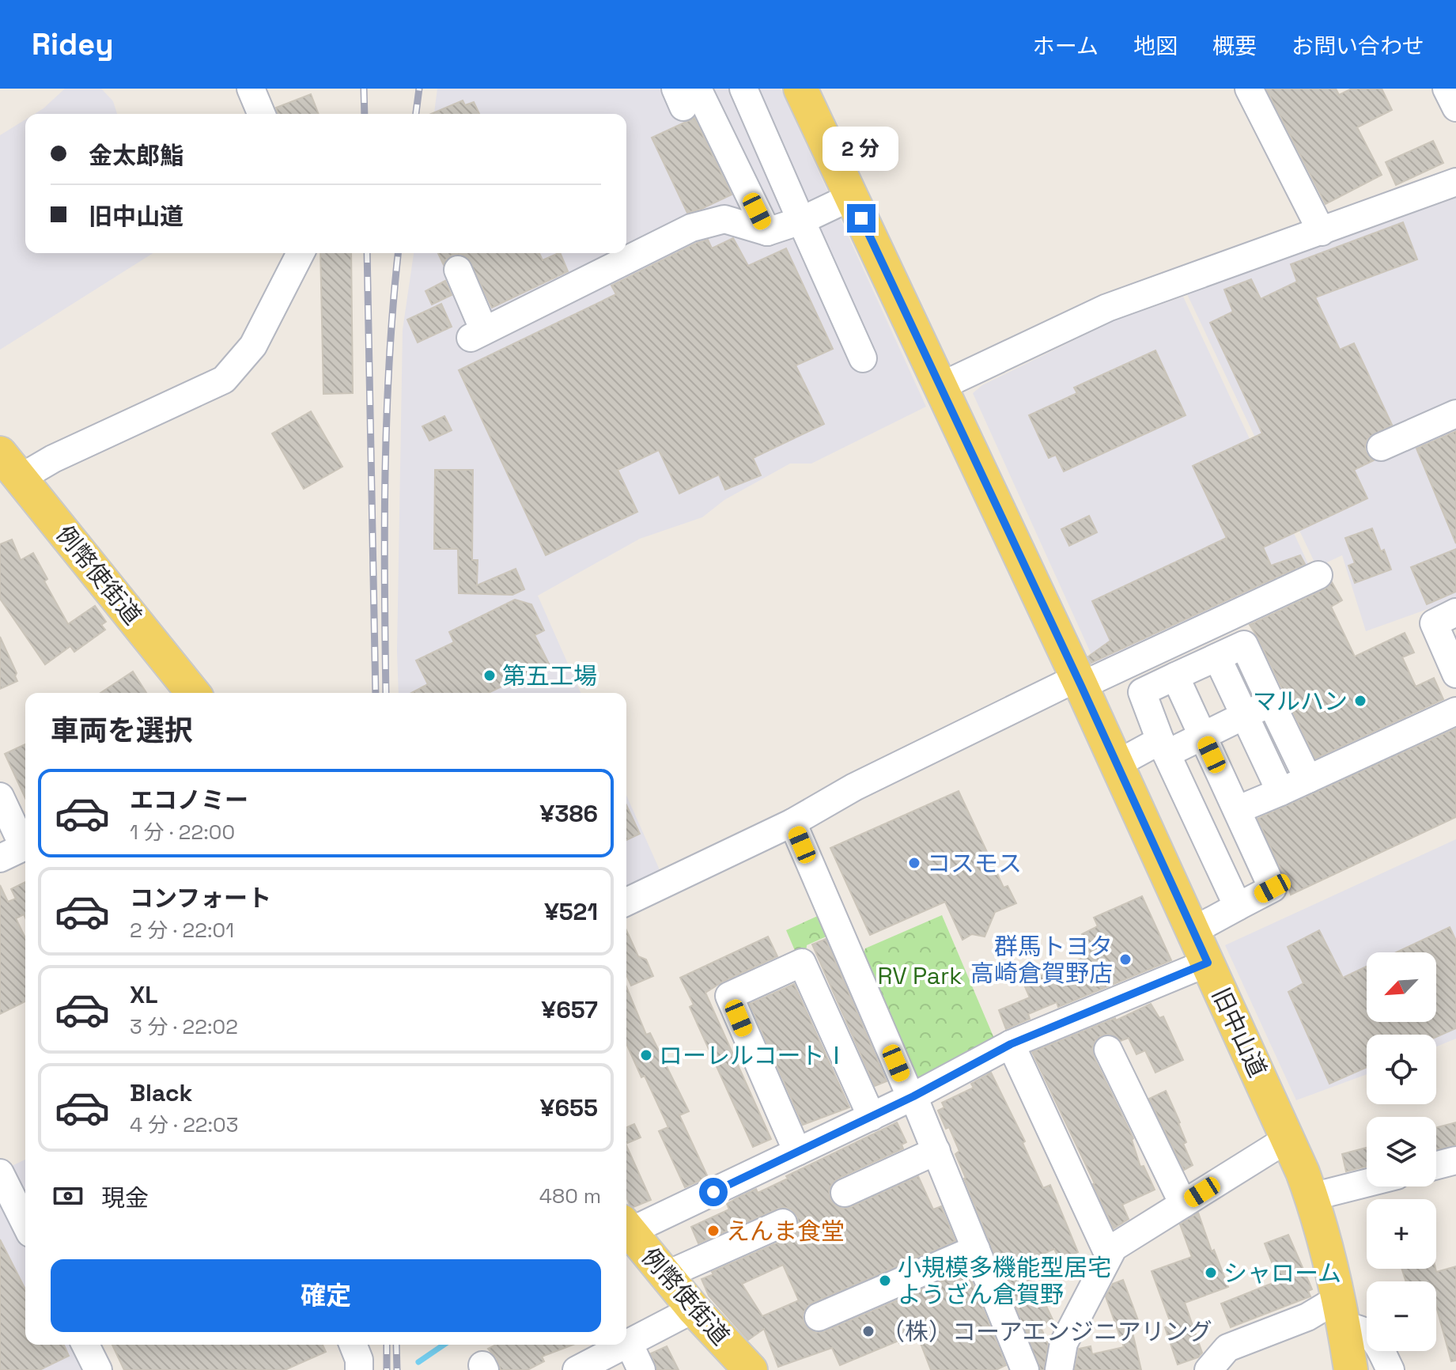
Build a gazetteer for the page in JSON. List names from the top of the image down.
{
  "streets": {
    "main road": ["例幣使街道", "旧中山道"]
  },
  "parks": ["RV Park"],
  "places": [
    "第五工場",
    "マルハン",
    "コスモス",
    "群馬トヨタ 高崎倉賀野店",
    "ローレルコートⅠ",
    "えんま食堂",
    "シャローム",
    "小規模多機能型居宅 ようざん倉賀野",
    "（株）コーアエンジニアリング"
  ],
  "north": "bottom left",
  "page": {
    "header": "Ridey",
    "nav": [
      "ホーム",
      "地図",
      "概要",
      "お問い合わせ"
    ],
    "banner": ["金太郎鮨", "旧中山道"],
    "bubble": "2 分",
    "heading": "車両を選択",
    "list": [
      {
        "name": "エコノミー",
        "note": "1 分 · 22:00",
        "value": "¥386"
      },
      {
        "name": "コンフォート",
        "note": "2 分 · 22:01",
        "value": "¥521"
      },
      {
        "name": "XL",
        "note": "3 分 · 22:02",
        "value": "¥657"
      },
      {
        "name": "Black",
        "note": "4 分 · 22:03",
        "value": "¥655"
      }
    ],
    "map_buttons": ["+", "−"],
    "pay": ["現金", "480 m"],
    "buttons": "確定"
  }
}
